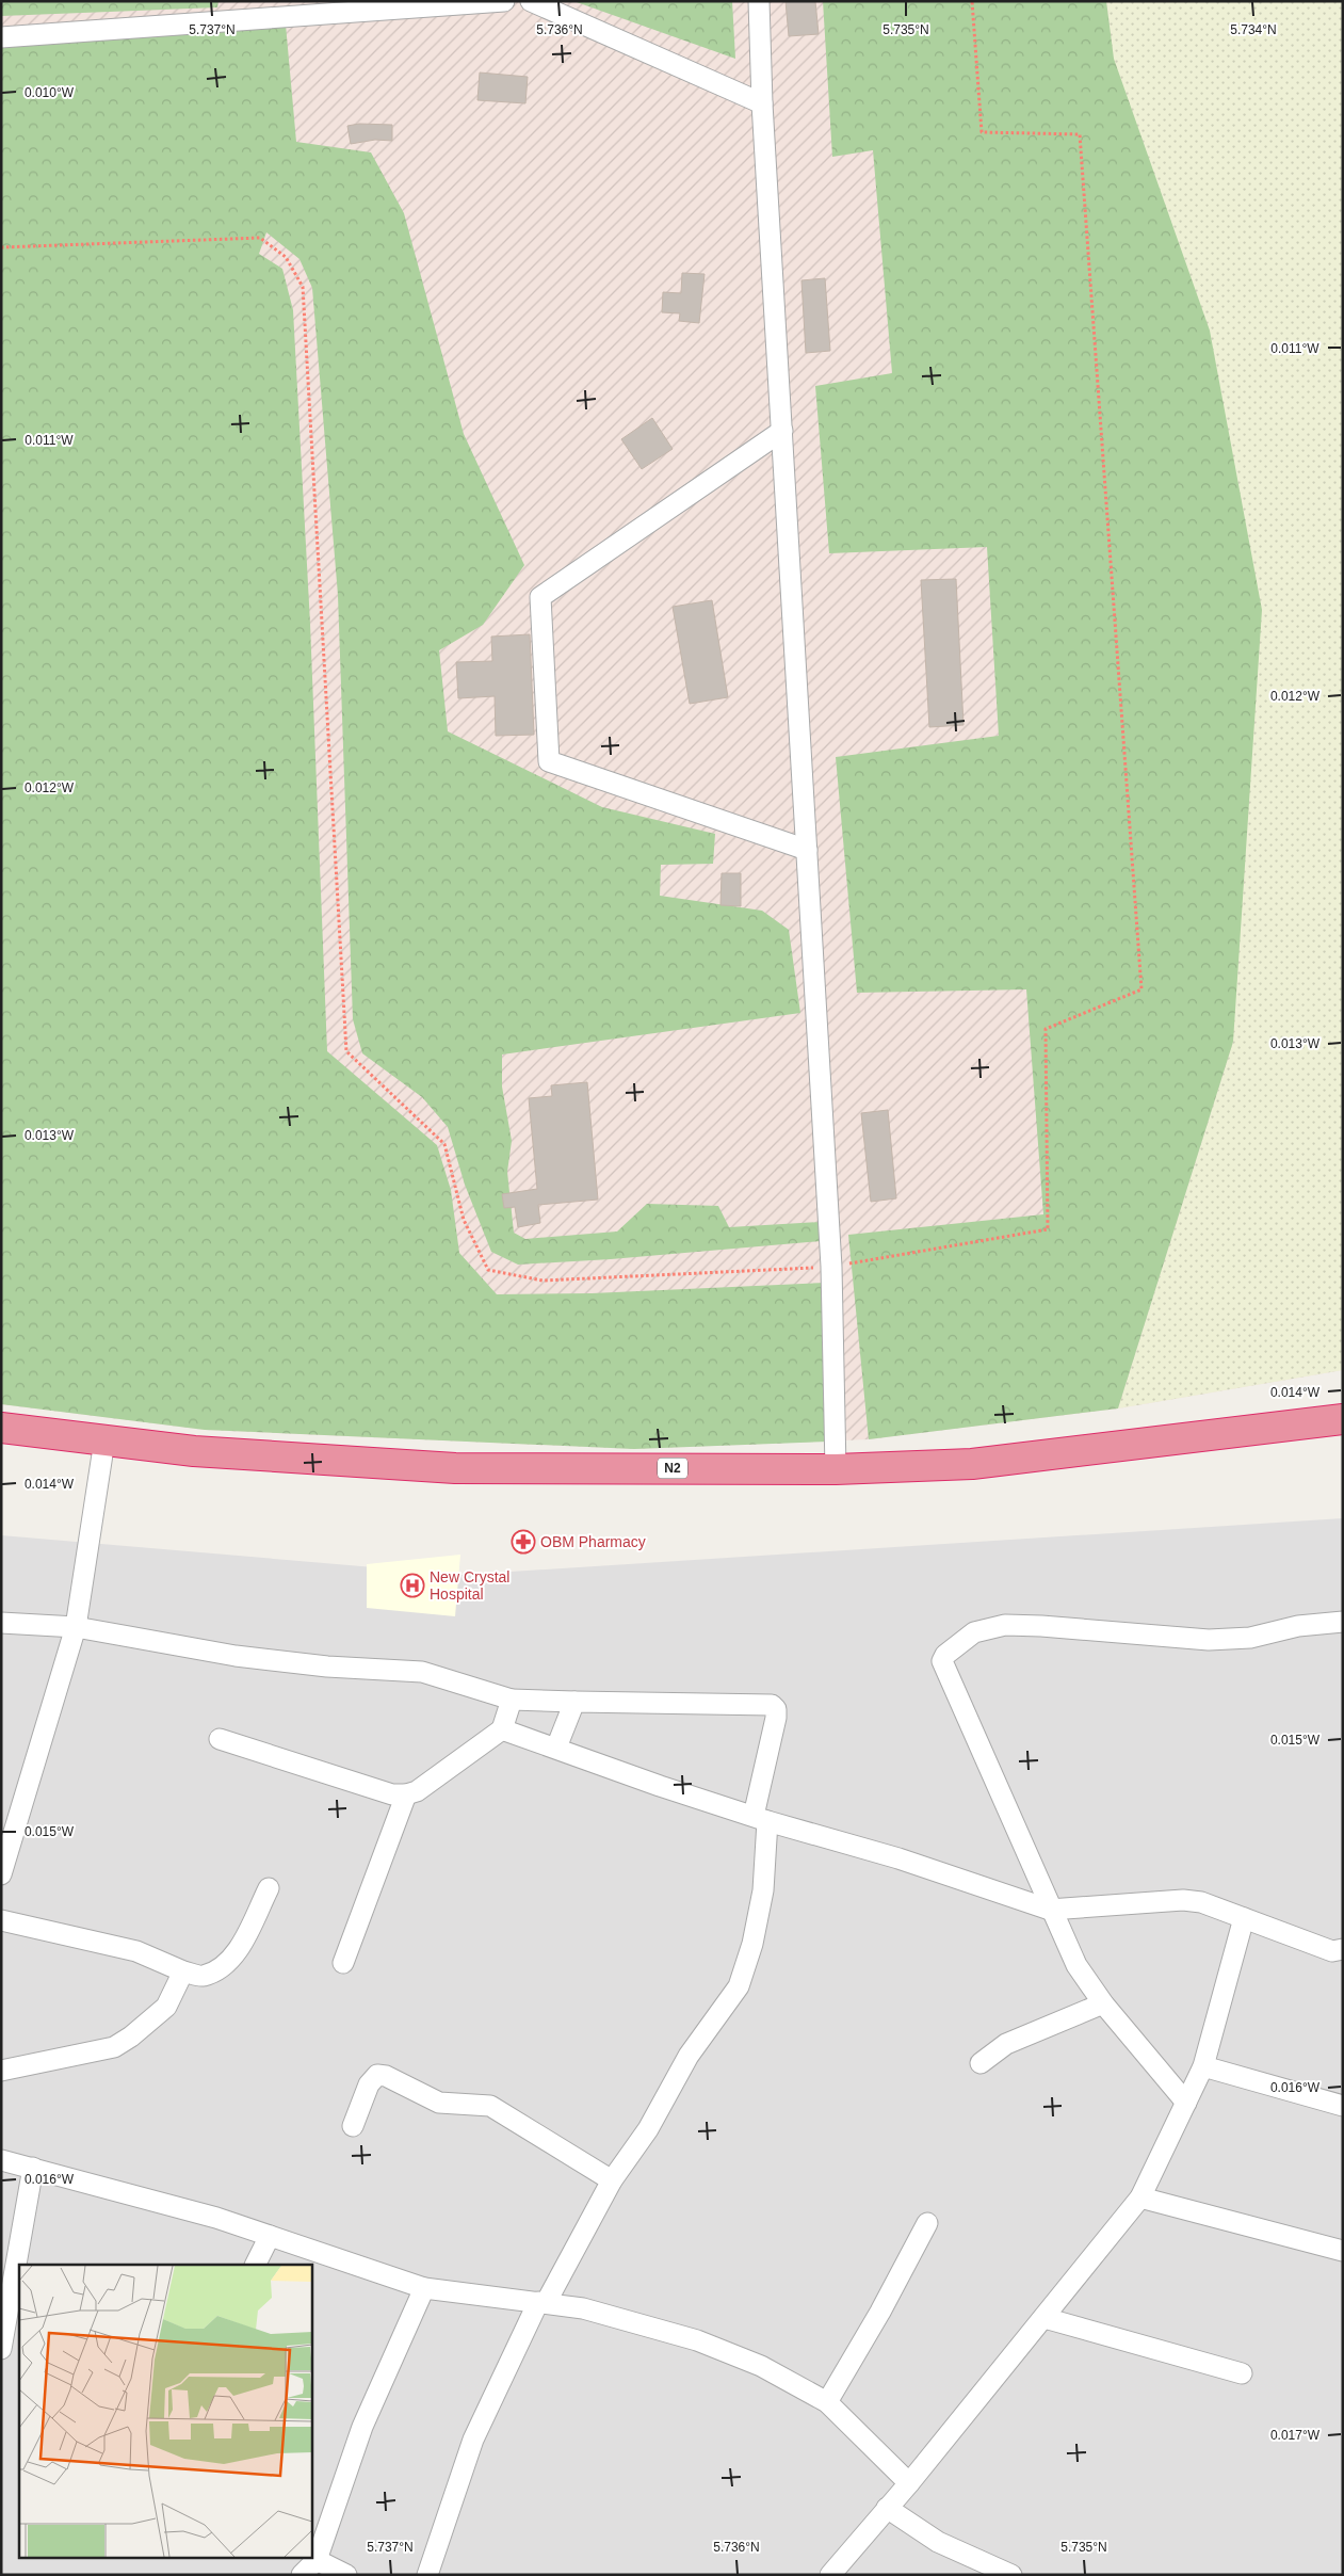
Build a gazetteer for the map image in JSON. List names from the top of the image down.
{
  "streets": {
    "highway": ["N2"]
  },
  "places": {
    "pharmacy": ["OBM Pharmacy"],
    "hospital": ["New Crystal Hospital"]
  },
  "coordinates": [
    "5.737°N",
    "5.736°N",
    "5.735°N",
    "5.734°N",
    "0.010°W",
    "0.011°W",
    "0.012°W",
    "0.013°W",
    "0.014°W",
    "0.015°W",
    "0.016°W",
    "0.017°W"
  ]
}
